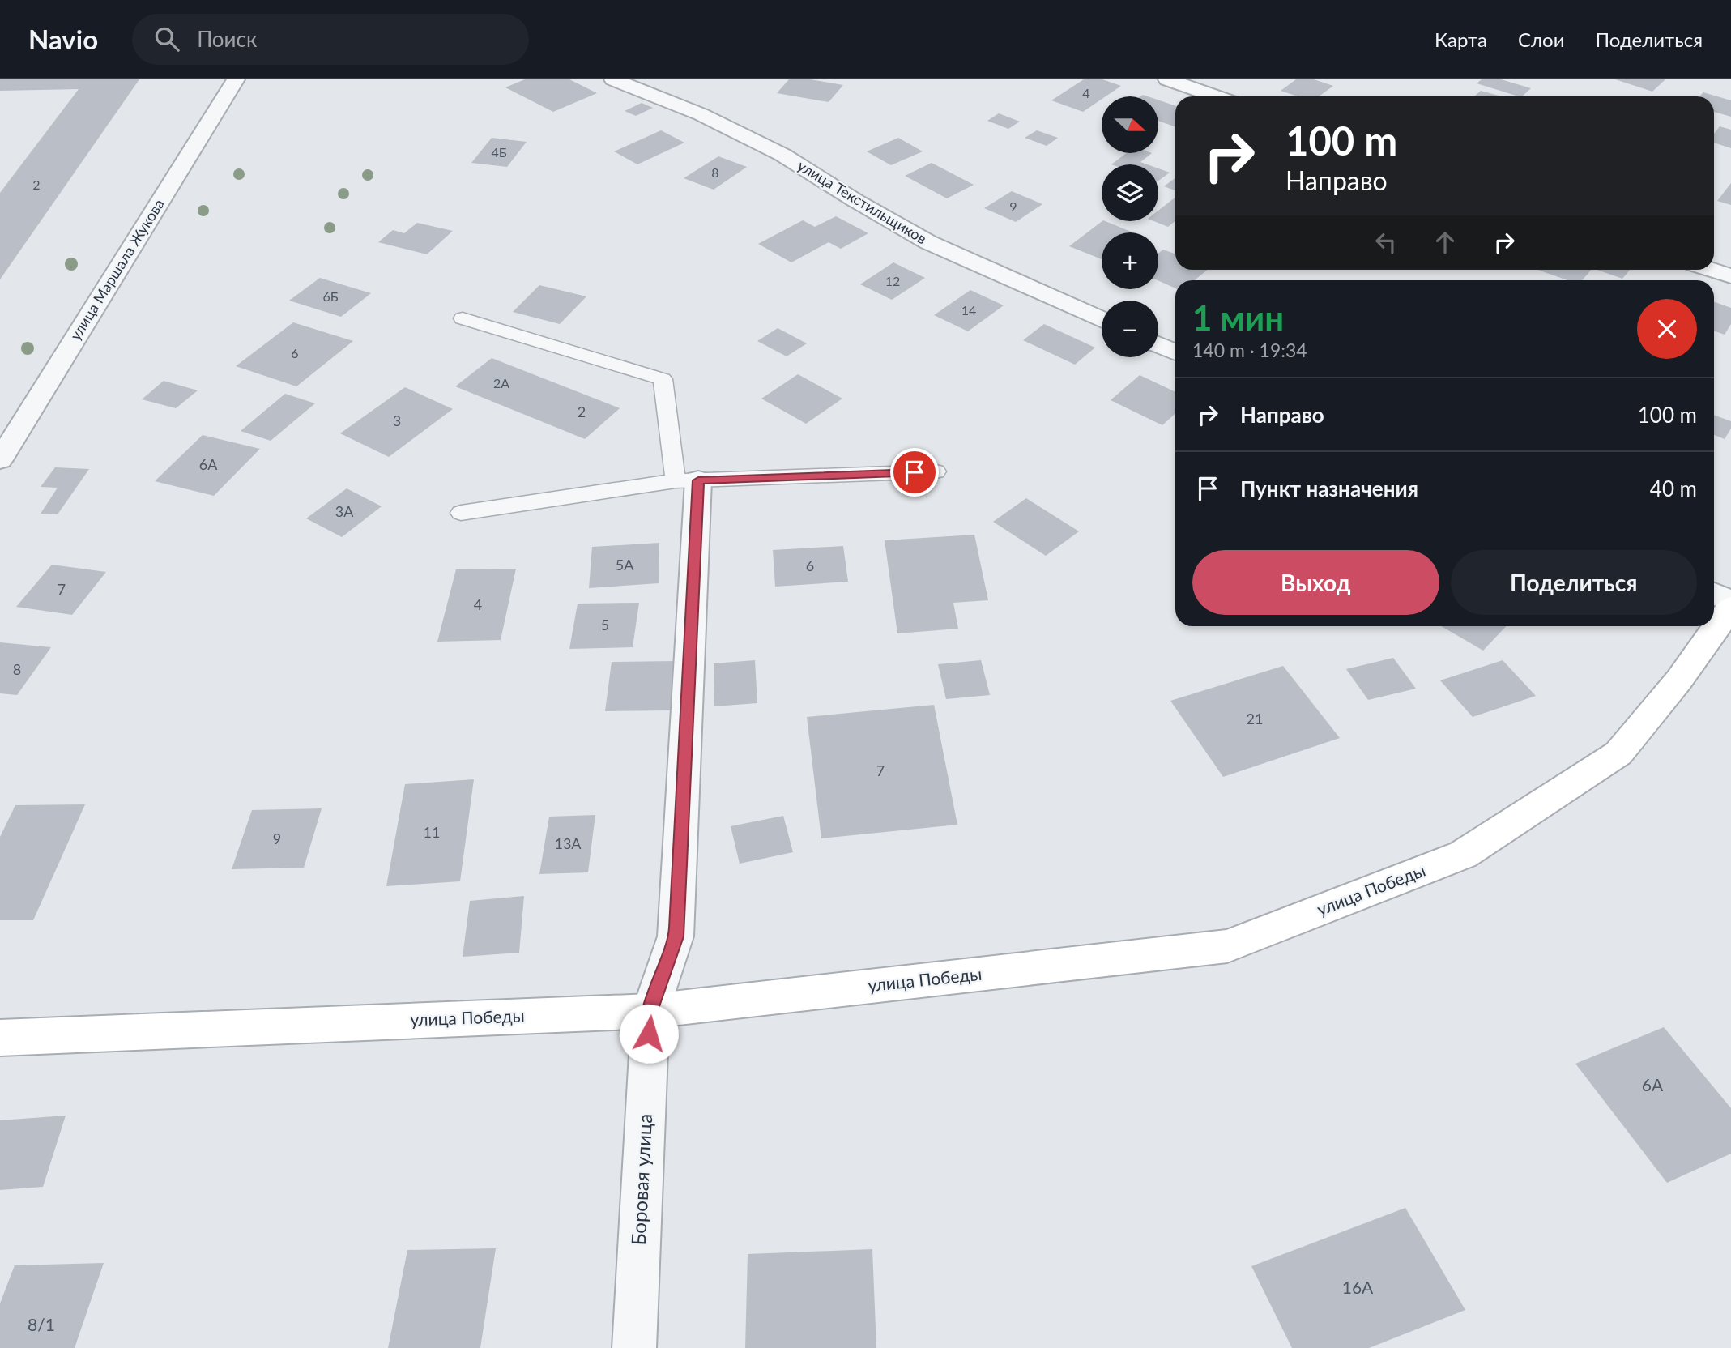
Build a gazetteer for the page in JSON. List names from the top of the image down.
{
  "streets": {
    "street": [
      "улица Текстильщиков",
      "улица Маршала Жукова",
      "улица Победы",
      "Боровая улица"
    ]
  },
  "crossings": [
    ["улица Победы", "Боровая улица"]
  ],
  "house_numbers": [
    "4",
    "4Б",
    "8",
    "2",
    "9",
    "12",
    "6Б",
    "14",
    "6",
    "2А",
    "2",
    "3",
    "6А",
    "3А",
    "5А",
    "6",
    "7",
    "4",
    "5",
    "8",
    "21",
    "7",
    "11",
    "9",
    "13А",
    "6А",
    "16А",
    "8/1"
  ],
  "north": "right",
  "page": {
    "header": "Navio",
    "search": "Поиск",
    "nav": ["Карта", "Слои", "Поделиться"],
    "map_buttons": ["+", "−"],
    "turn": ["100 m", "Направо"],
    "heading": ["1 мин", "140 m · 19:34"],
    "list": [
      {
        "name": "Направо",
        "value": "100 m"
      },
      {
        "name": "Пункт назначения",
        "value": "40 m"
      }
    ],
    "buttons": ["Выход", "Поделиться"]
  }
}
